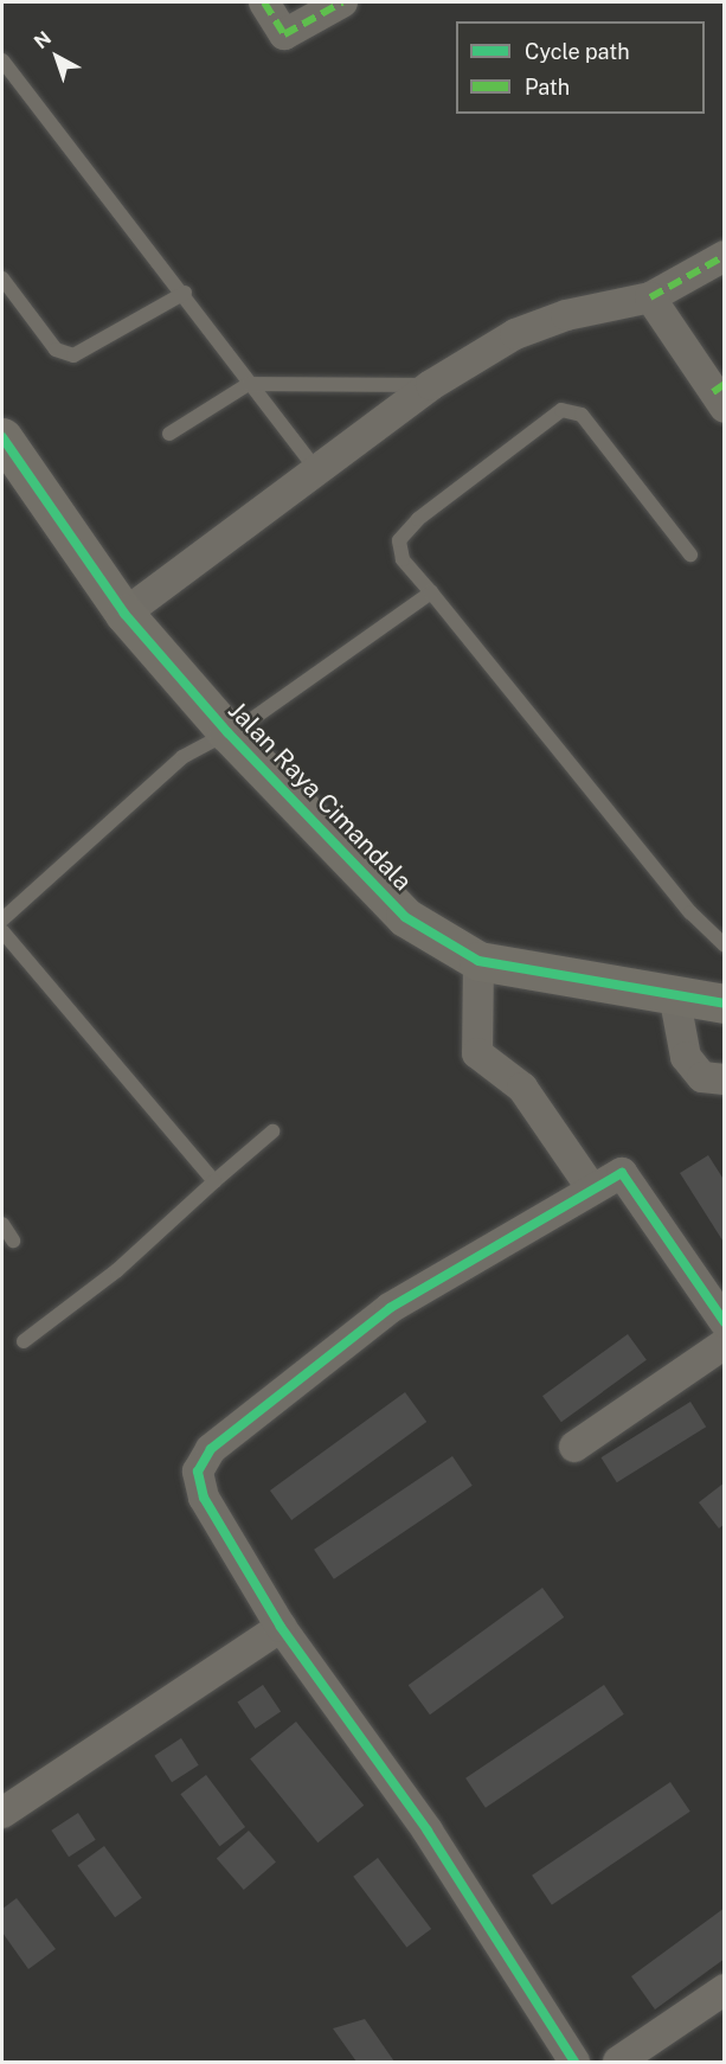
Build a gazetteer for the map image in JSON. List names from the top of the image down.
{
  "streets": {
    "street": ["Jalan Raya Cimandala"]
  },
  "legend": ["Cycle path", "Path"],
  "north": "top left"
}
